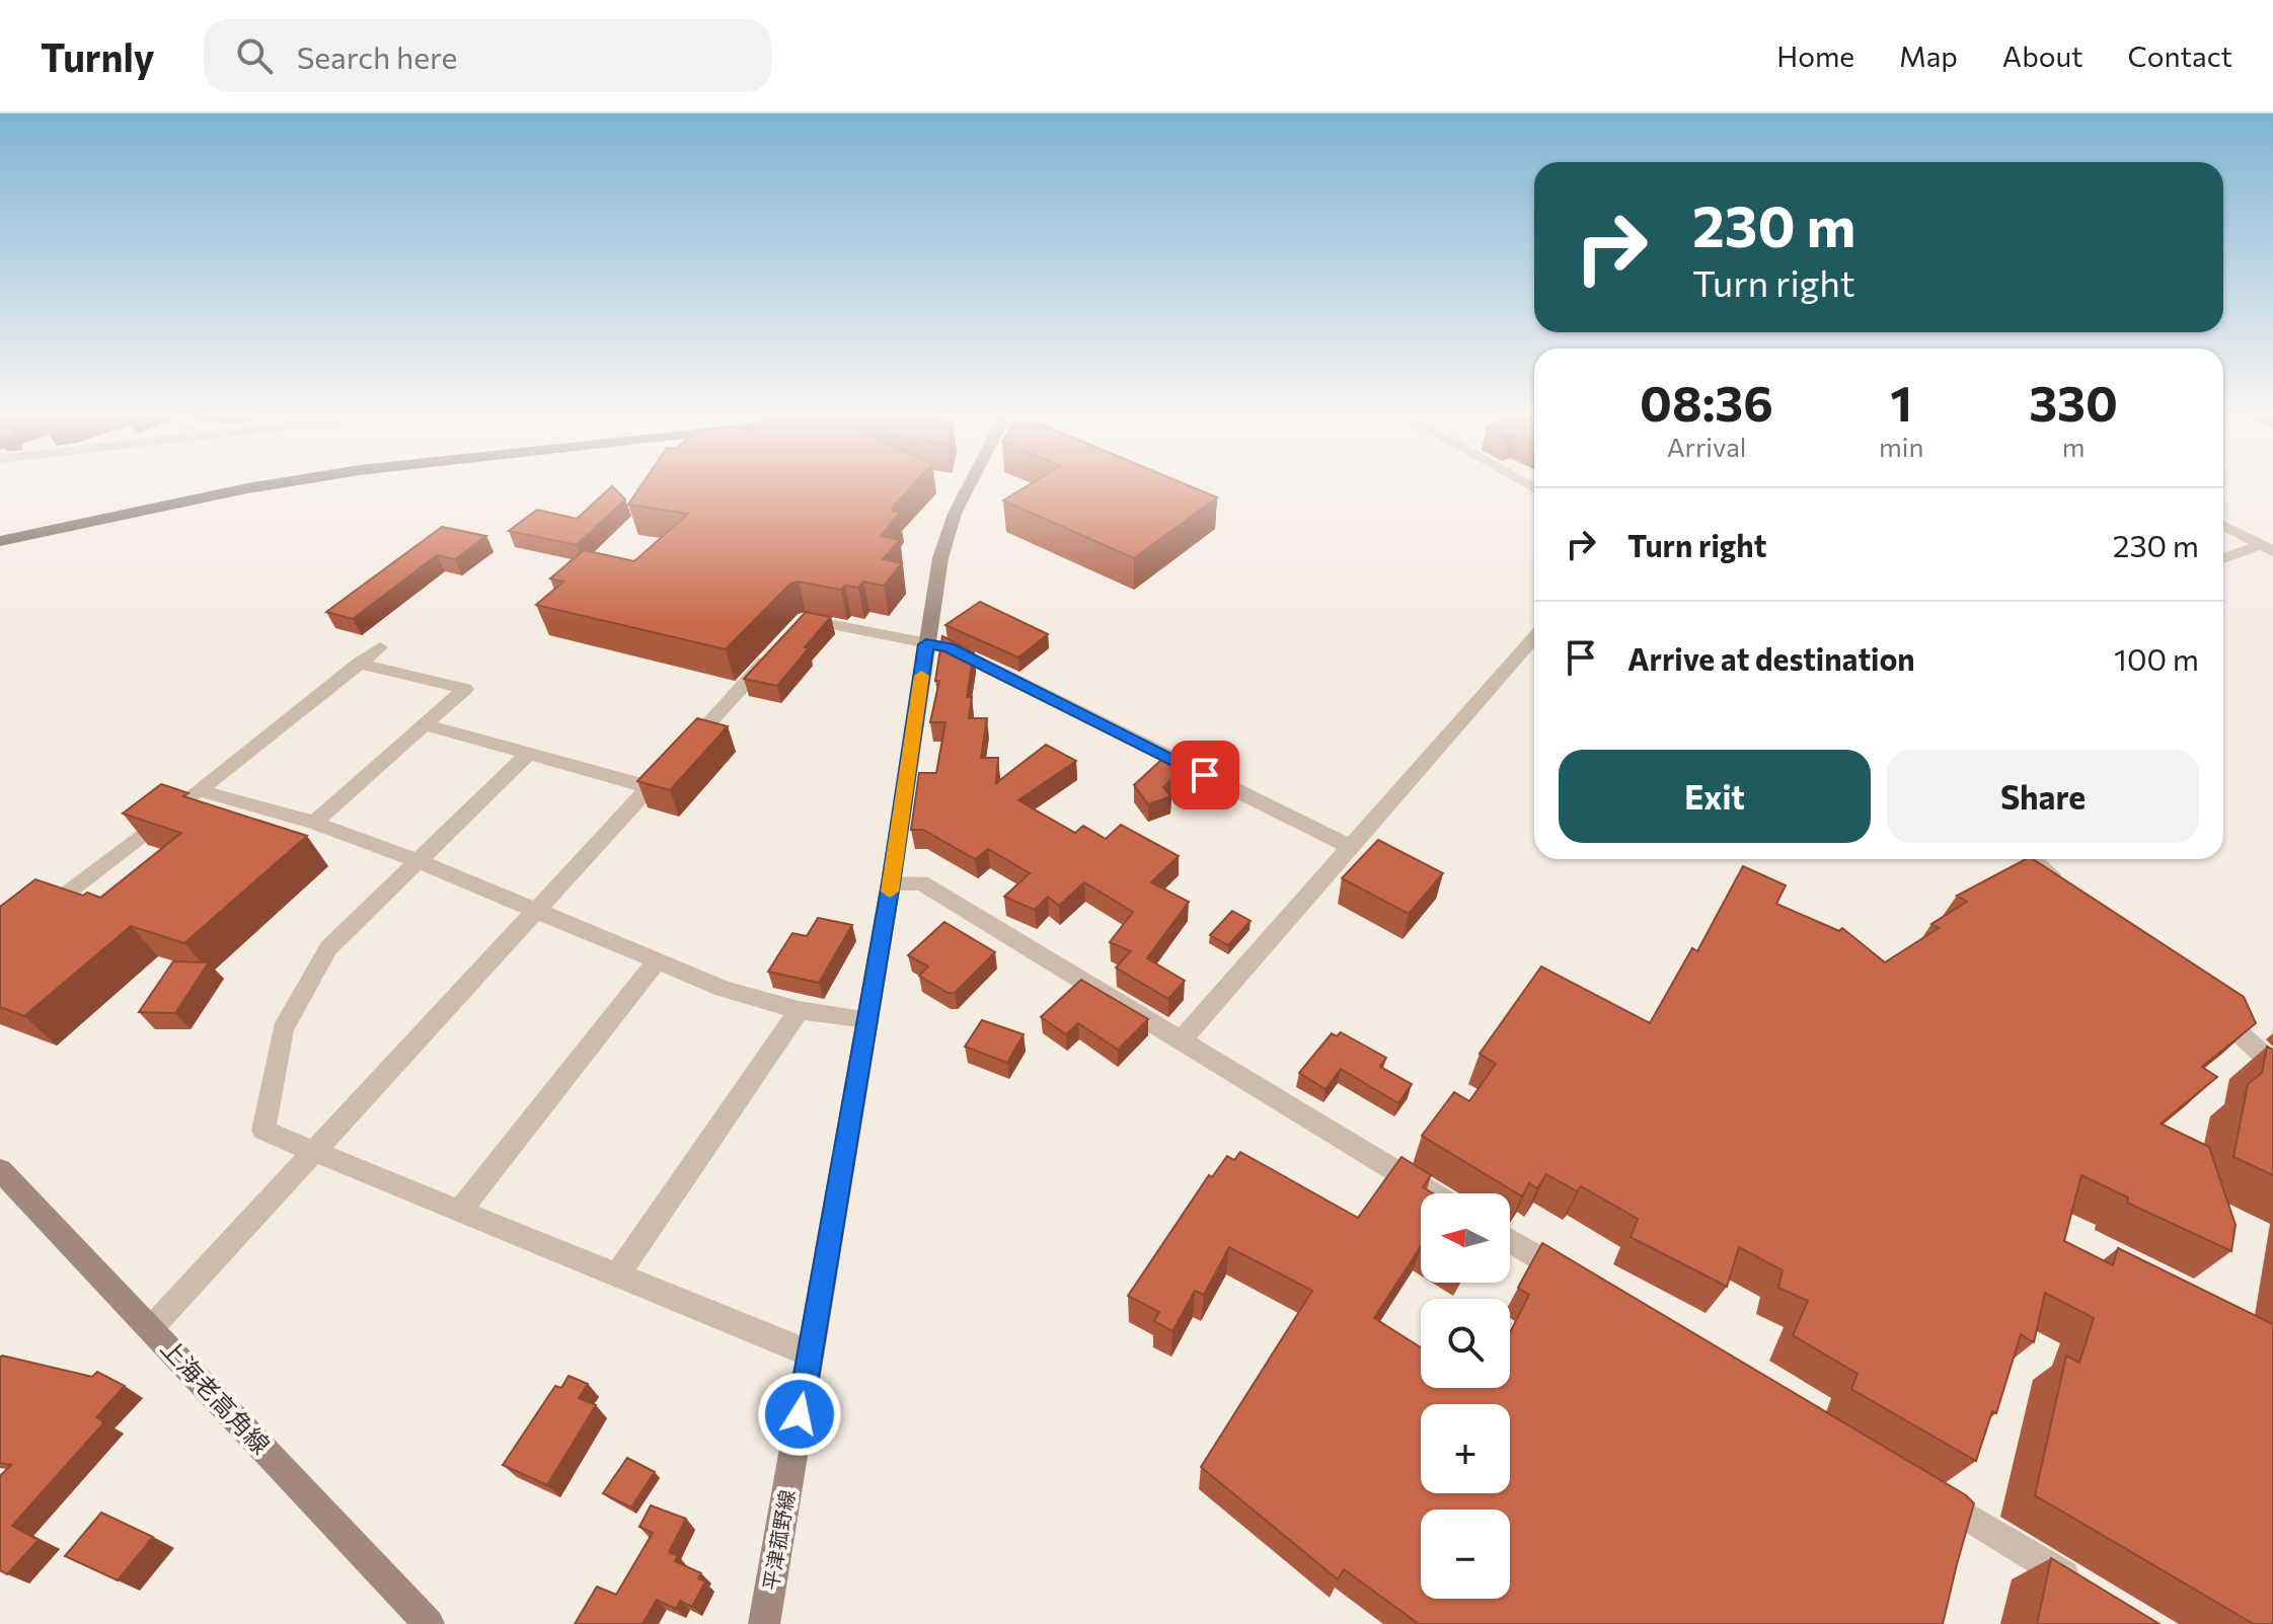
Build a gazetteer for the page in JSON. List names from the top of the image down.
{
  "streets": {
    "main road": ["上海老高角線", "平津菰野線"]
  },
  "north": "left",
  "page": {
    "header": "Turnly",
    "search": "Search here",
    "nav": [
      "Home",
      "Map",
      "About",
      "Contact"
    ],
    "turn": ["230 m", "Turn right"],
    "eta": [
      "08:36",
      "Arrival",
      "1",
      "min",
      "330",
      "m"
    ],
    "list": [
      {
        "name": "Turn right",
        "value": "230 m"
      },
      {
        "name": "Arrive at destination",
        "value": "100 m"
      }
    ],
    "buttons": ["Exit", "Share"],
    "map_buttons": ["+", "−"]
  }
}
